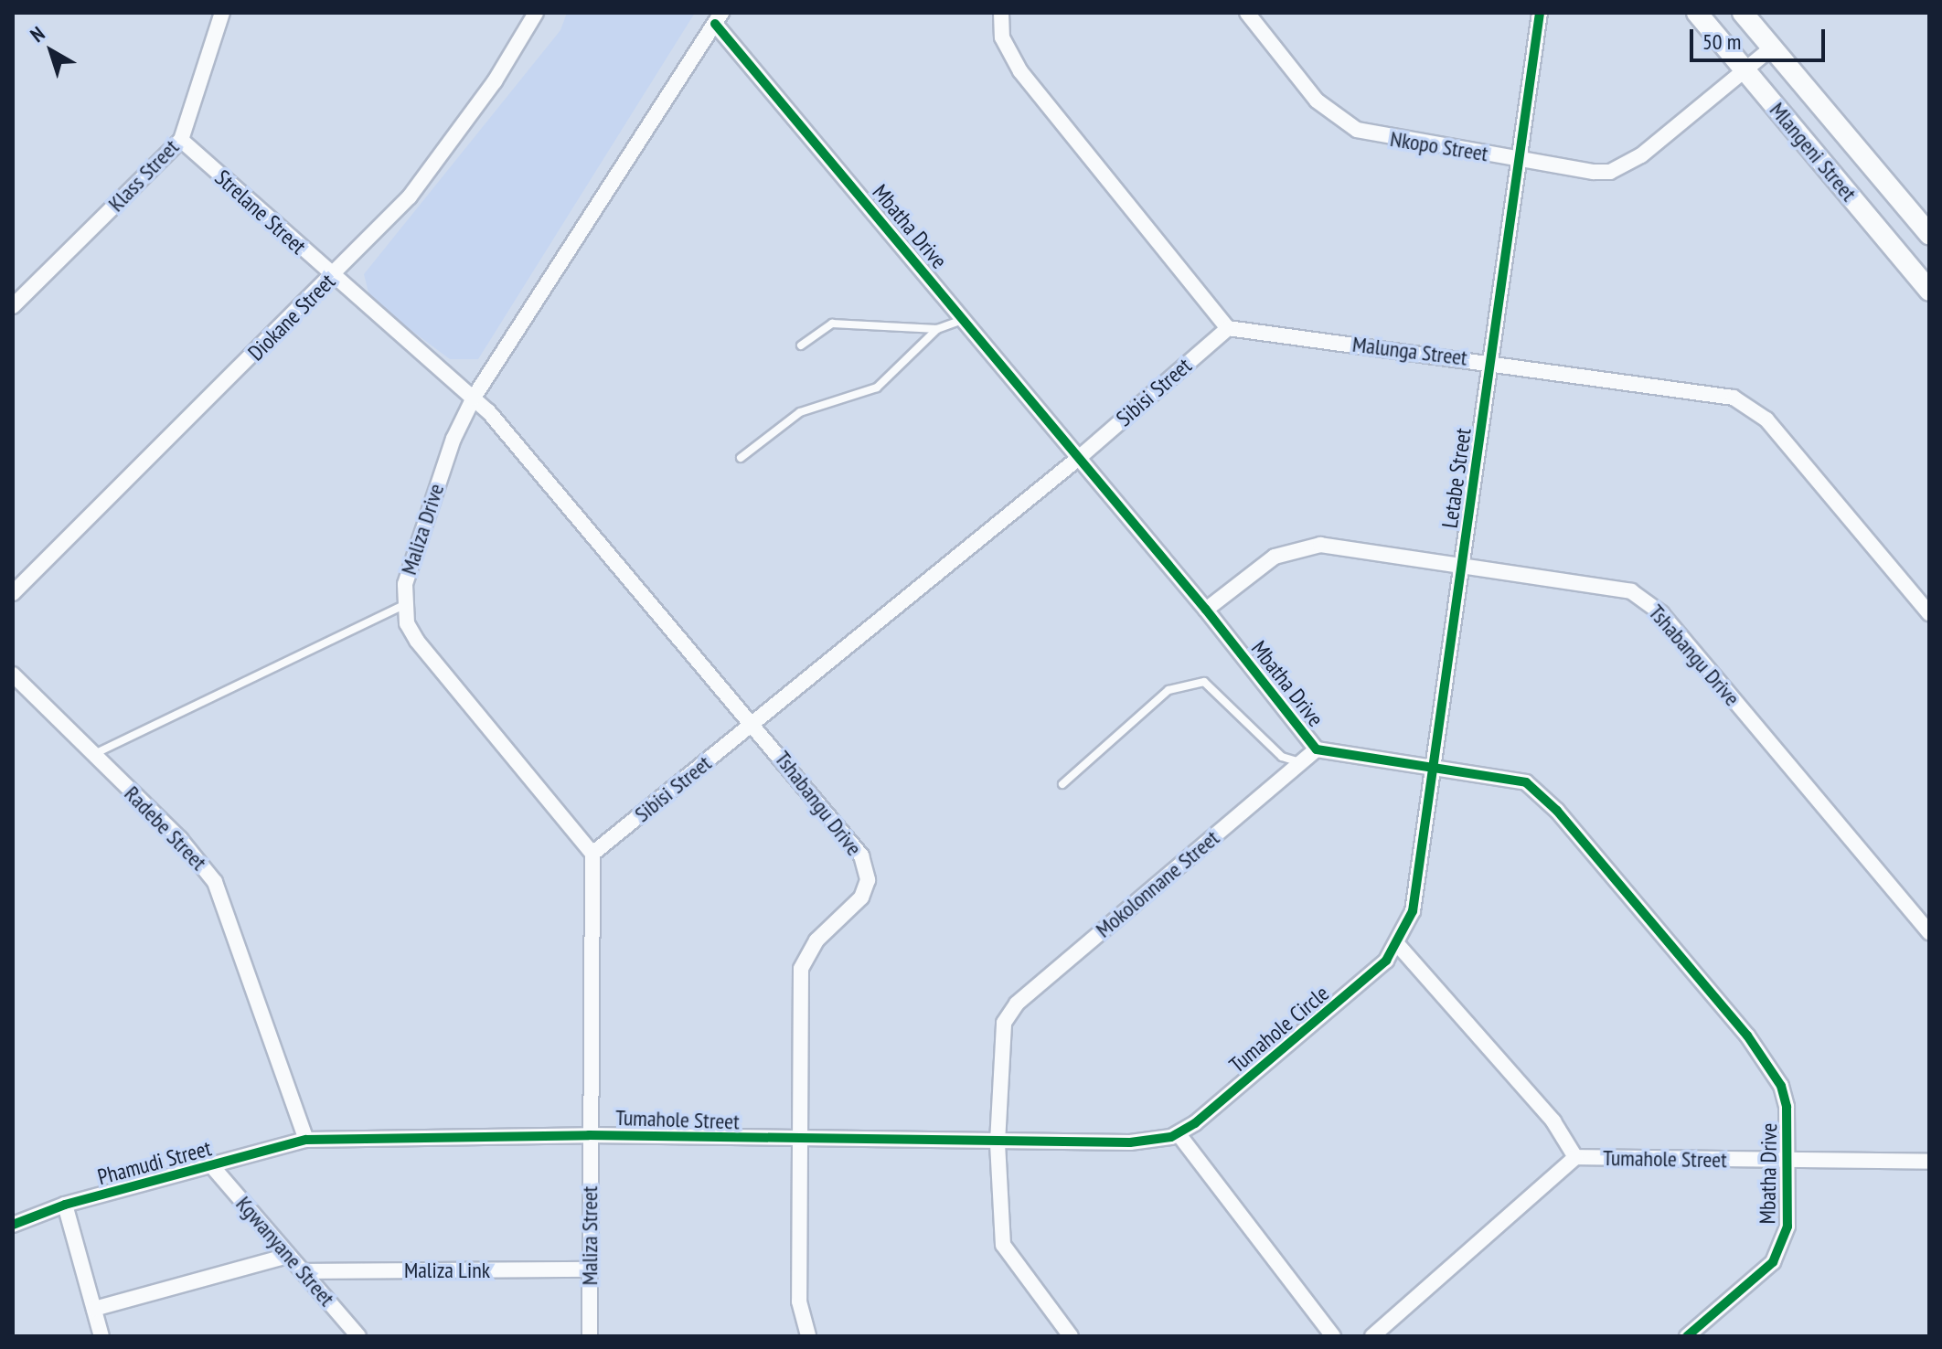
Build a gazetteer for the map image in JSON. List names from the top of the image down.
{
  "streets": {
    "street": [
      "Nkopo Street",
      "Mlangeni Street",
      "Klass Street",
      "Strelane Street",
      "Mbatha Drive",
      "Diokane Street",
      "Malunga Street",
      "Sibisi Street",
      "Letabe Street",
      "Maliza Drive",
      "Tshabangu Drive",
      "Radebe Street",
      "Mokolonnane Street",
      "Tumahole Circle",
      "Tumahole Street",
      "Phamudi Street",
      "Maliza Street",
      "Kgwanyane Street",
      "Maliza Link"
    ]
  },
  "crossings": [
    ["Nkopo Street", "Mlangeni Street"],
    ["Nkopo Street", "Letabe Street"],
    ["Klass Street", "Strelane Street"],
    ["Strelane Street", "Diokane Street"],
    ["Strelane Street", "Maliza Drive"],
    ["Strelane Street", "Tshabangu Drive"],
    ["Mbatha Drive", "Sibisi Street"],
    ["Mbatha Drive", "Letabe Street"],
    ["Mbatha Drive", "Maliza Drive"],
    ["Mbatha Drive", "Tshabangu Drive"],
    ["Mbatha Drive", "Mokolonnane Street"],
    ["Mbatha Drive", "Tumahole Street"],
    ["Malunga Street", "Sibisi Street"],
    ["Malunga Street", "Letabe Street"],
    ["Sibisi Street", "Maliza Drive"],
    ["Sibisi Street", "Tshabangu Drive"],
    ["Letabe Street", "Tshabangu Drive"],
    ["Letabe Street", "Tumahole Circle"],
    ["Maliza Drive", "Tshabangu Drive"],
    ["Tshabangu Drive", "Tumahole Street"],
    ["Radebe Street", "Tumahole Street"],
    ["Radebe Street", "Phamudi Street"],
    ["Mokolonnane Street", "Tumahole Street"],
    ["Tumahole Circle", "Tumahole Street"],
    ["Tumahole Street", "Phamudi Street"],
    ["Tumahole Street", "Maliza Street"],
    ["Phamudi Street", "Kgwanyane Street"],
    ["Maliza Street", "Maliza Link"],
    ["Kgwanyane Street", "Maliza Link"]
  ],
  "scale_bar": "50 m",
  "north": "top left"
}
